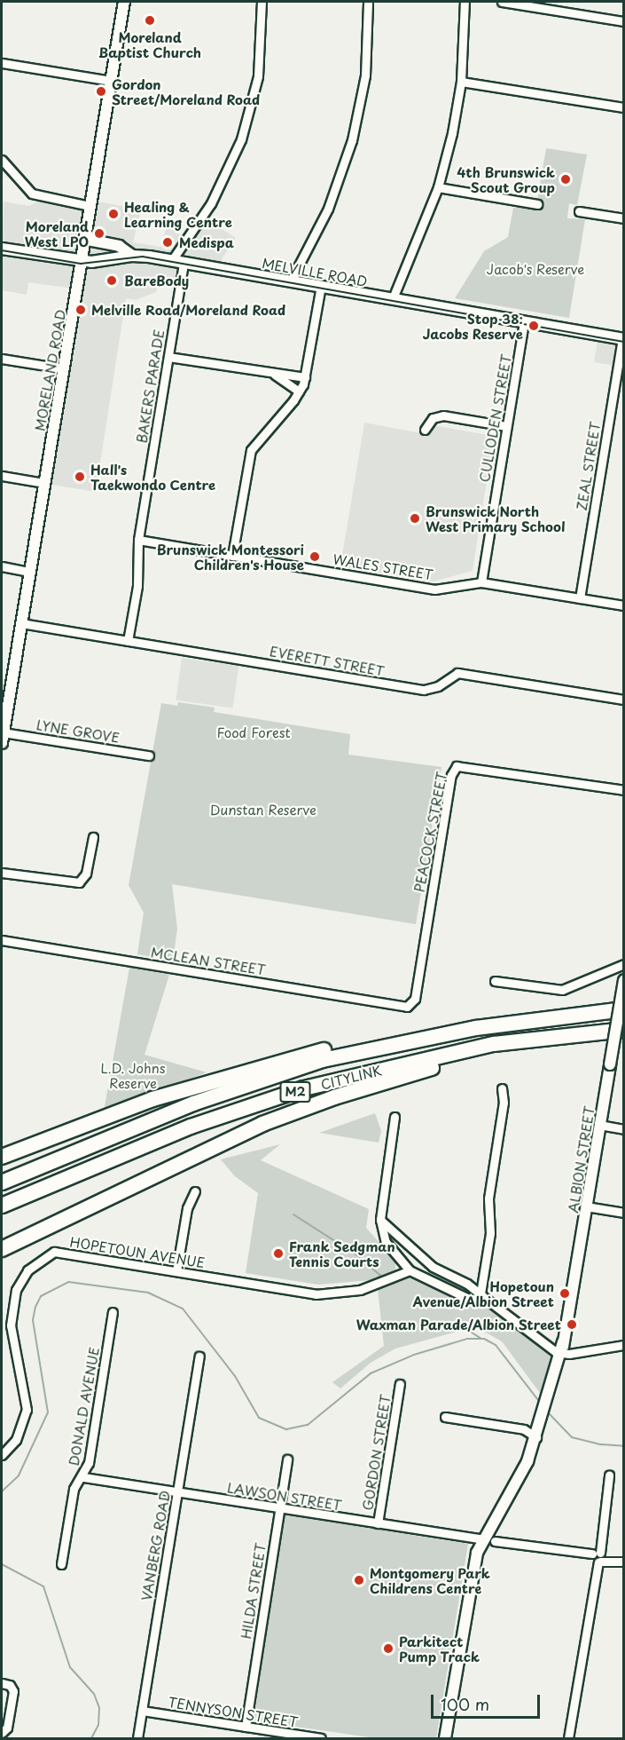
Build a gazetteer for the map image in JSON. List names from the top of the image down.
{
  "streets": {
    "highway": ["CITYLINK", "M2"],
    "main road": ["MELVILLE ROAD", "MORELAND ROAD", "ALBION STREET"],
    "street": [
      "BAKERS PARADE",
      "CULLODEN STREET",
      "ZEAL STREET",
      "WALES STREET",
      "EVERETT STREET",
      "LYNE GROVE",
      "PEACOCK STREET",
      "MCLEAN STREET",
      "HOPETOUN AVENUE",
      "DONALD AVENUE",
      "GORDON STREET",
      "LAWSON STREET",
      "VANBERG ROAD",
      "HILDA STREET",
      "TENNYSON STREET"
    ]
  },
  "crossings": [
    ["MELVILLE ROAD", "MORELAND ROAD"],
    ["MELVILLE ROAD", "BAKERS PARADE"],
    ["MELVILLE ROAD", "CULLODEN STREET"],
    ["MELVILLE ROAD", "ZEAL STREET"],
    ["MORELAND ROAD", "EVERETT STREET"],
    ["MORELAND ROAD", "LYNE GROVE"],
    ["BAKERS PARADE", "WALES STREET"],
    ["BAKERS PARADE", "EVERETT STREET"],
    ["CULLODEN STREET", "WALES STREET"],
    ["ZEAL STREET", "WALES STREET"],
    ["PEACOCK STREET", "MCLEAN STREET"],
    ["ALBION STREET", "LAWSON STREET"],
    ["DONALD AVENUE", "LAWSON STREET"],
    ["GORDON STREET", "LAWSON STREET"],
    ["LAWSON STREET", "VANBERG ROAD"],
    ["LAWSON STREET", "HILDA STREET"],
    ["VANBERG ROAD", "TENNYSON STREET"],
    ["HILDA STREET", "TENNYSON STREET"]
  ],
  "parks": [
    "Jacob's Reserve",
    "Food Forest",
    "Dunstan Reserve",
    "L.D. Johns Reserve"
  ],
  "places": [
    "Moreland Baptist Church",
    "Gordon Street/Moreland Road",
    "4th Brunswick Scout Group",
    "Healing & Learning Centre",
    "Moreland West LPO",
    "Medispa",
    "BareBody",
    "Melville Road/Moreland Road",
    "Stop 38: Jacobs Reserve",
    "Hall's Taekwondo Centre",
    "Brunswick North West Primary School",
    "Brunswick Montessori Children's House",
    "Frank Sedgman Tennis Courts",
    "Hopetoun Avenue/Albion Street",
    "Waxman Parade/Albion Street",
    "Montgomery Park Childrens Centre",
    "Parkitect Pump Track"
  ],
  "scale_bar": "100 m"
}
